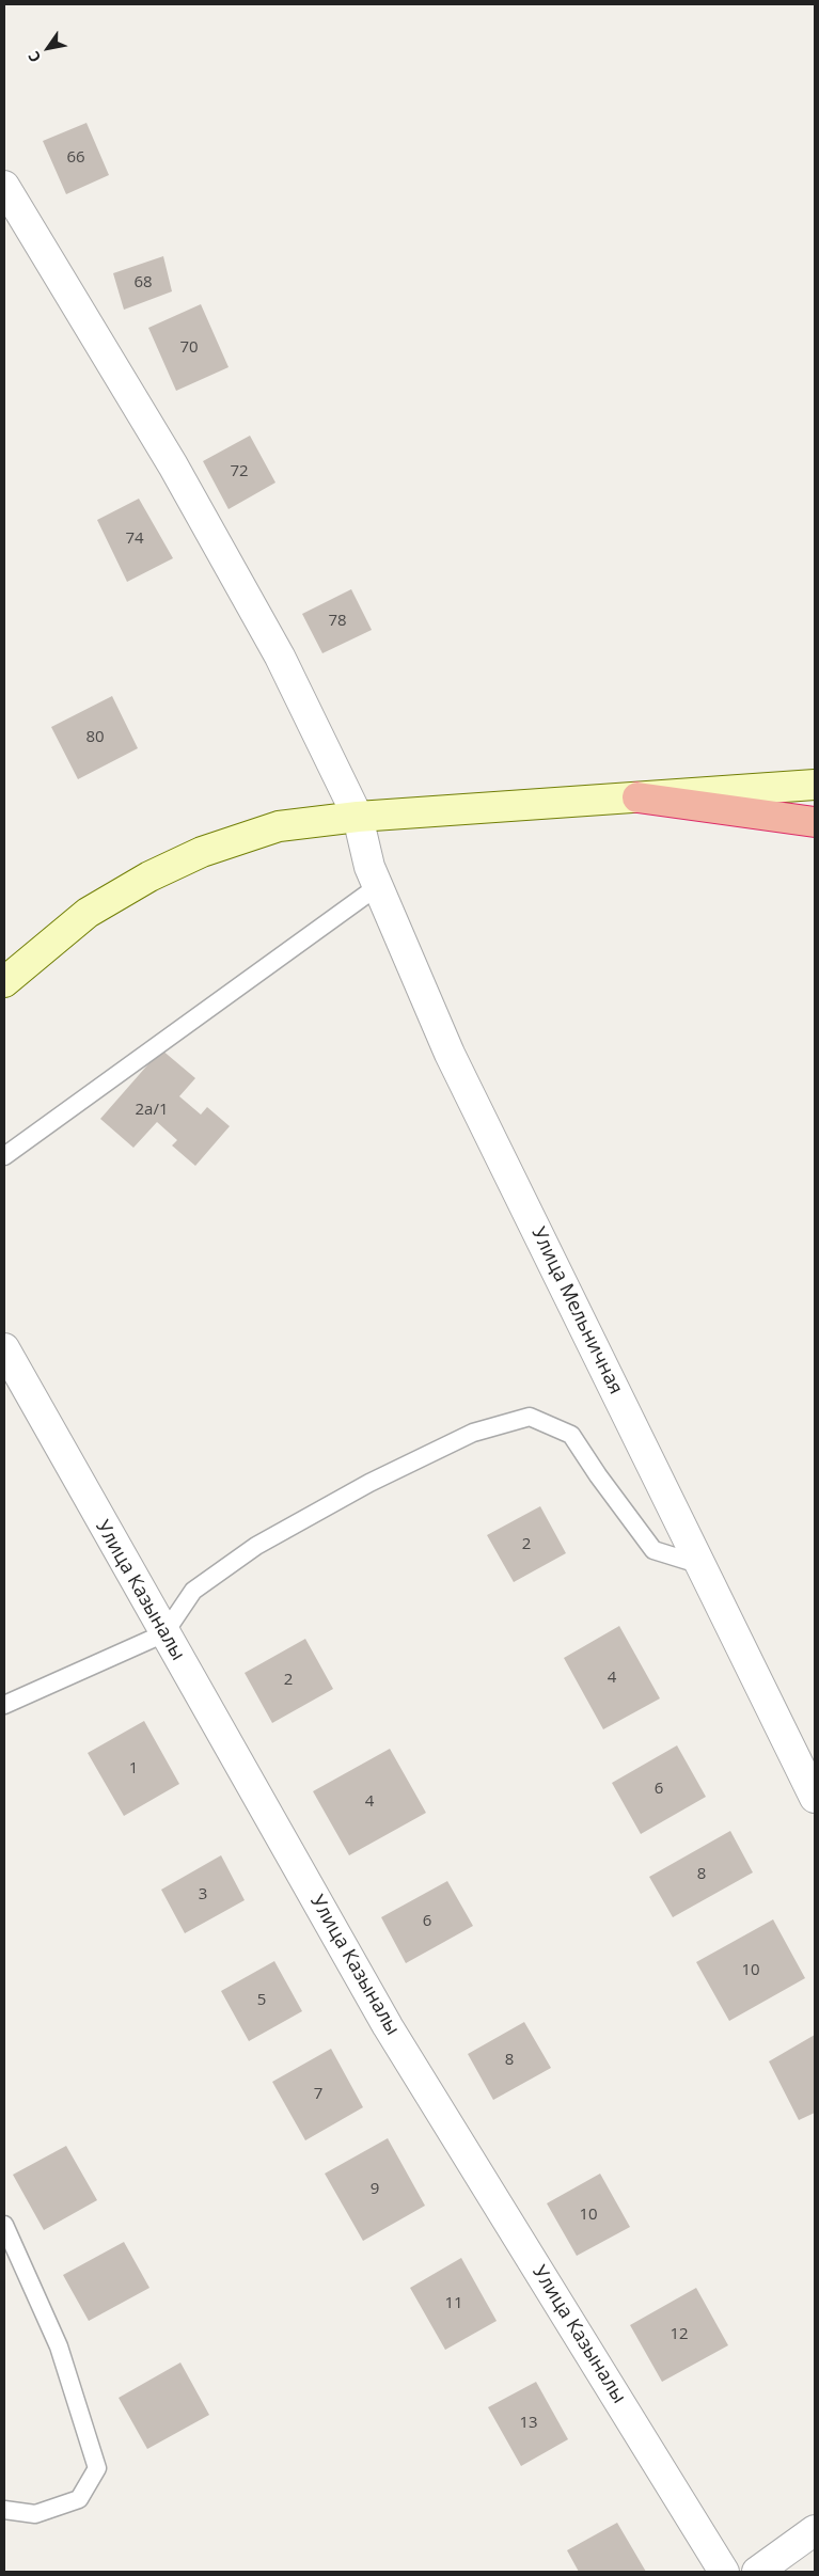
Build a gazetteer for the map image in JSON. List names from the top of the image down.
{
  "streets": {
    "street": ["Улица Мельничная", "Улица Казыналы"]
  },
  "house_numbers": [
    "66",
    "68",
    "70",
    "72",
    "74",
    "78",
    "80",
    "2а/1",
    "2",
    "4",
    "2",
    "1",
    "6",
    "4",
    "8",
    "3",
    "6",
    "10",
    "5",
    "8",
    "7",
    "9",
    "10",
    "11",
    "12",
    "13"
  ],
  "north": "bottom left"
}
